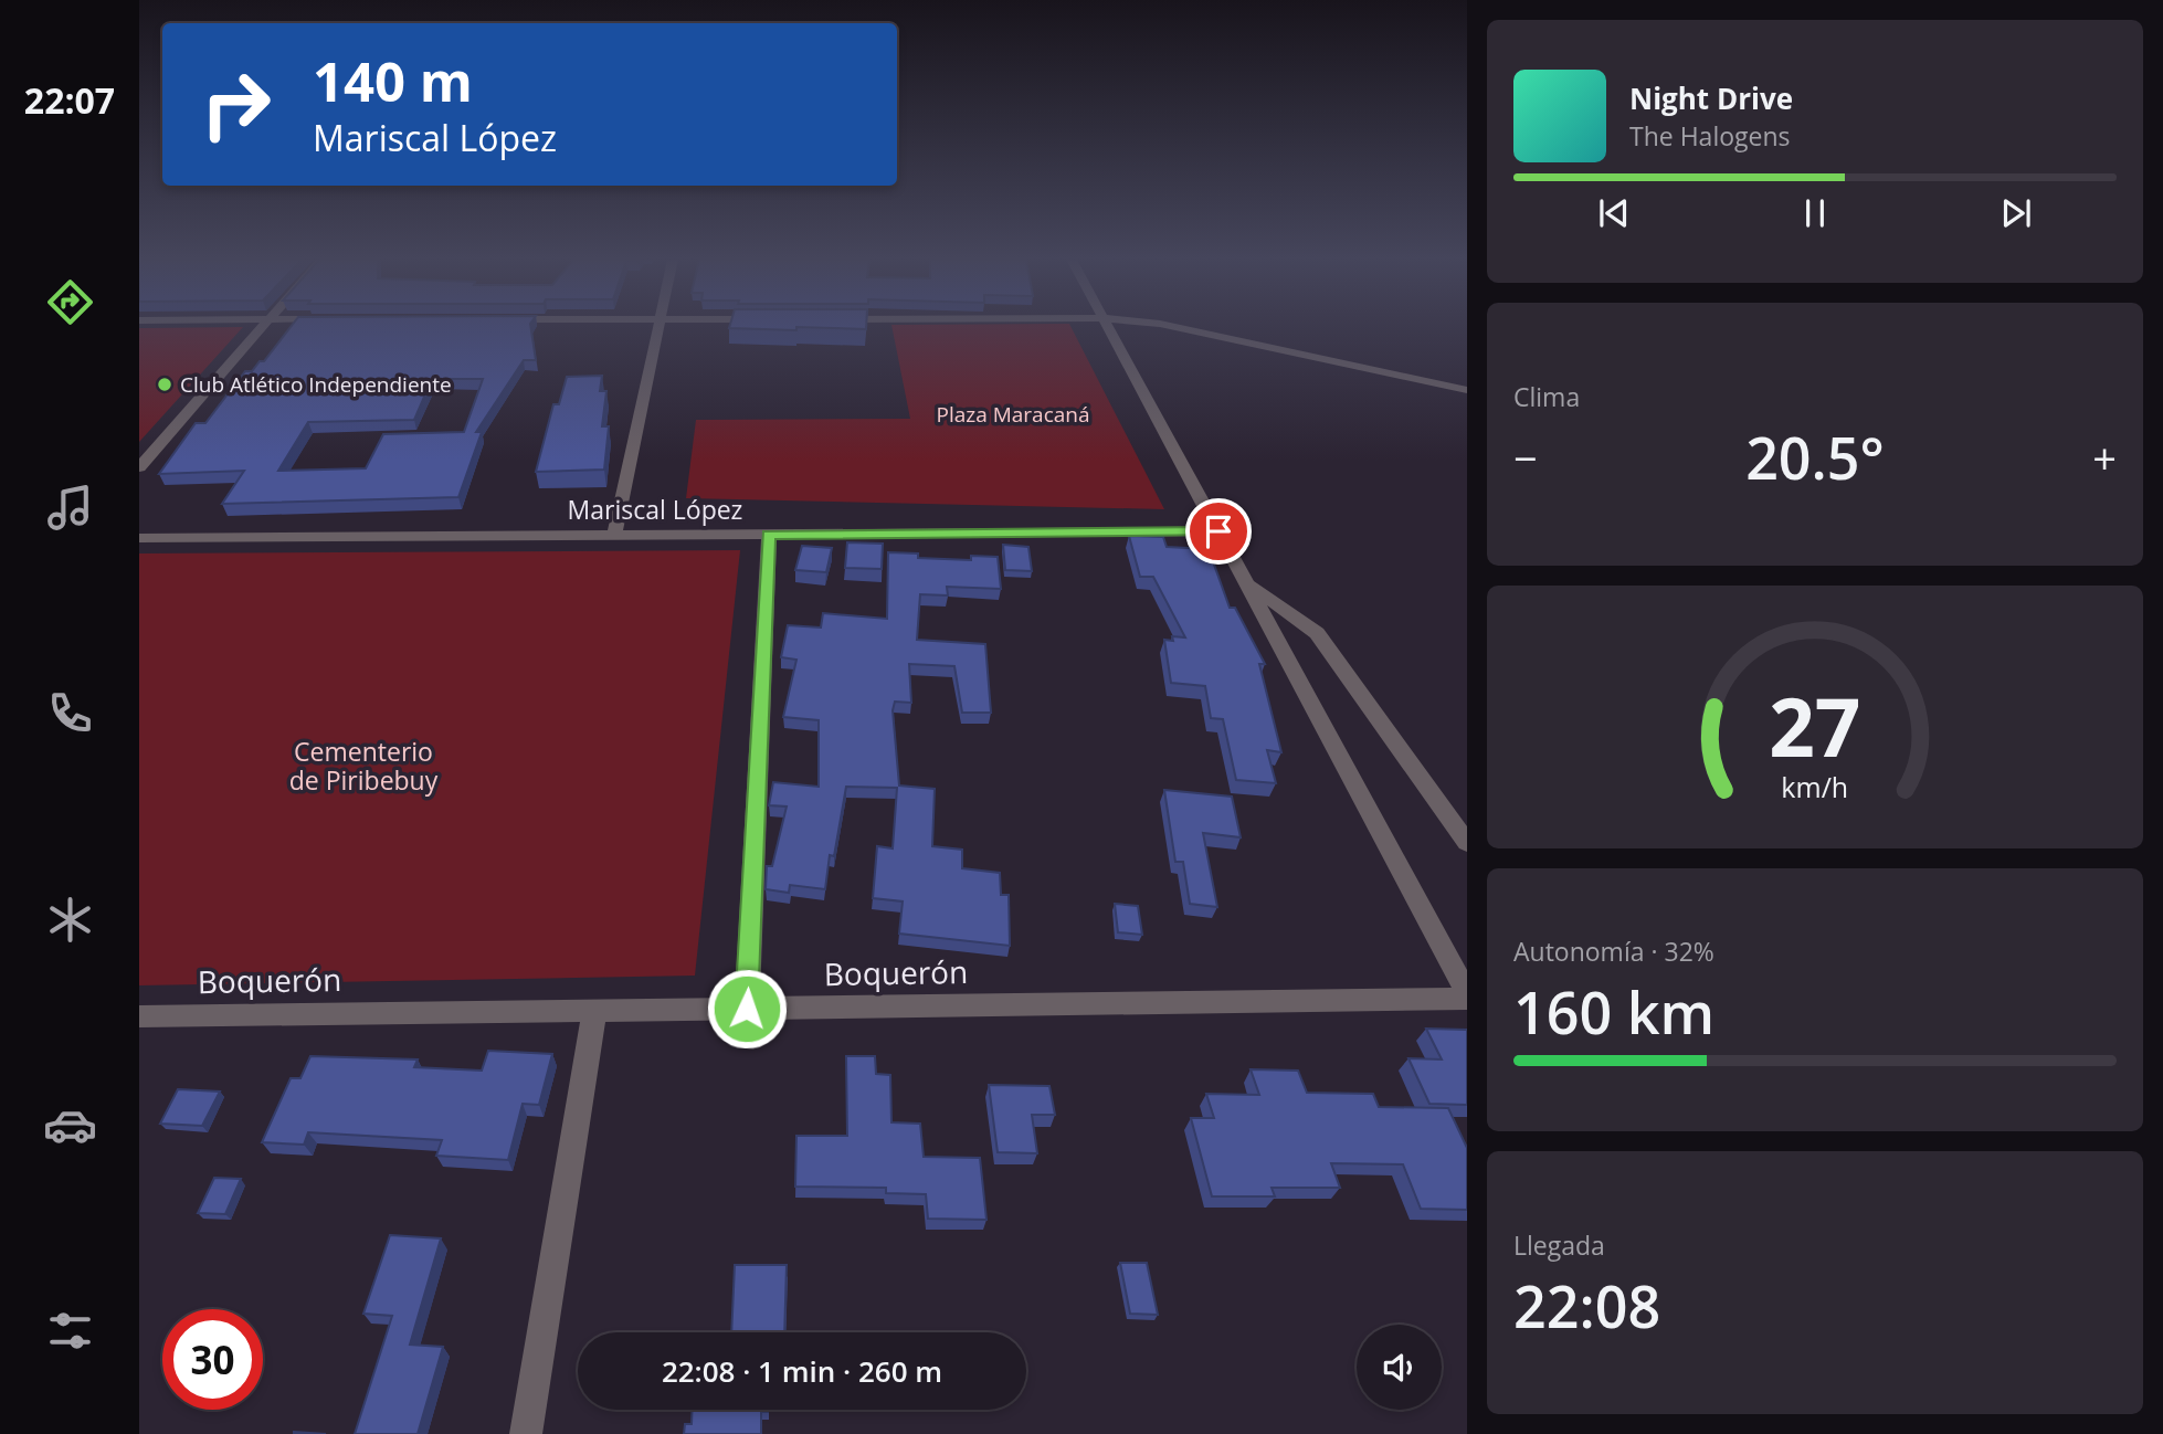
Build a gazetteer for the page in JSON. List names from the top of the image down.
{
  "streets": {
    "street": ["Mariscal López", "Boquerón"]
  },
  "parks": ["Plaza Maracaná", "Cementerio de Piribebuy"],
  "places": ["Club Atlético Independiente"],
  "page": {
    "tabs": "22:07",
    "turn": ["140 m", "Mariscal López"],
    "song": ["Night Drive", "The Halogens"],
    "tile": [
      "Clima",
      ["Autonomía · 32%", "160 km"],
      ["Llegada", "22:08"]
    ],
    "heat": ["−", "20.5°", "+"],
    "limit": "30",
    "trip": "22:08 · 1 min · 260 m",
    "gauge": ["27", "km/h"]
  }
}
